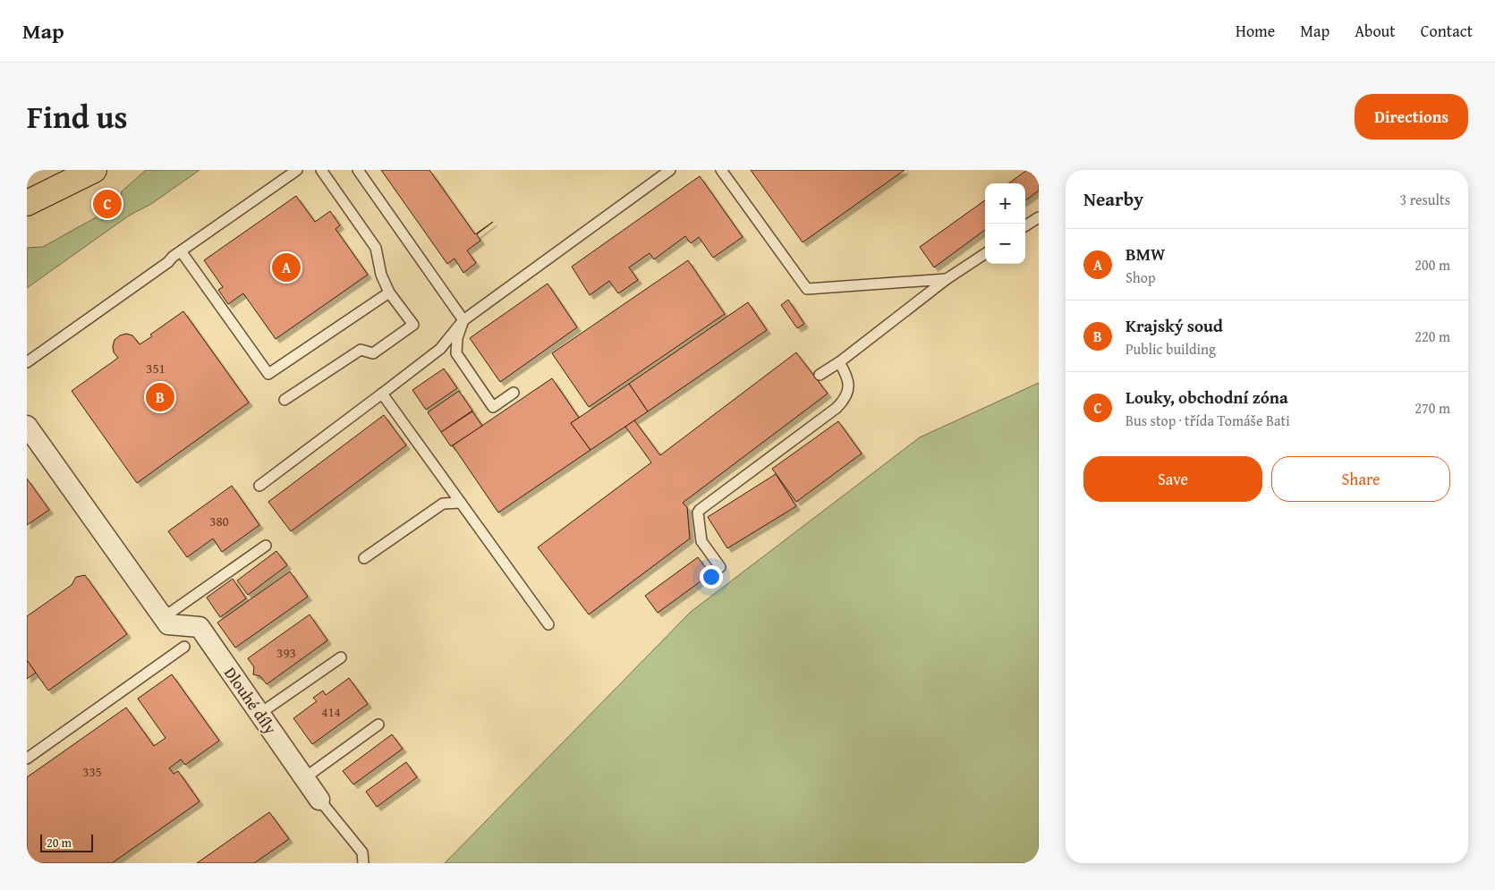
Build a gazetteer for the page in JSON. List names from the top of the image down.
{
  "streets": {
    "street": ["Dlouhé díly"]
  },
  "house_numbers": [
    "351",
    "380",
    "393",
    "414",
    "335"
  ],
  "scale_bar": "20 m",
  "page": {
    "header": "Map",
    "nav": [
      "Home",
      "Map",
      "About",
      "Contact"
    ],
    "title": "Find us",
    "buttons": [
      "Directions",
      ["Save", "Share"]
    ],
    "heading": ["Nearby", "3 results"],
    "map_buttons": ["+", "−"],
    "pins": ["C", "A", "B"],
    "list": [
      {
        "mark": "A",
        "name": "BMW",
        "note": "Shop",
        "value": "200 m"
      },
      {
        "mark": "B",
        "name": "Krajský soud",
        "note": "Public building",
        "value": "220 m"
      },
      {
        "mark": "C",
        "name": "Louky, obchodní zóna",
        "note": "Bus stop · třída Tomáše Bati",
        "value": "270 m"
      }
    ],
    "scale": "20 m"
  }
}
